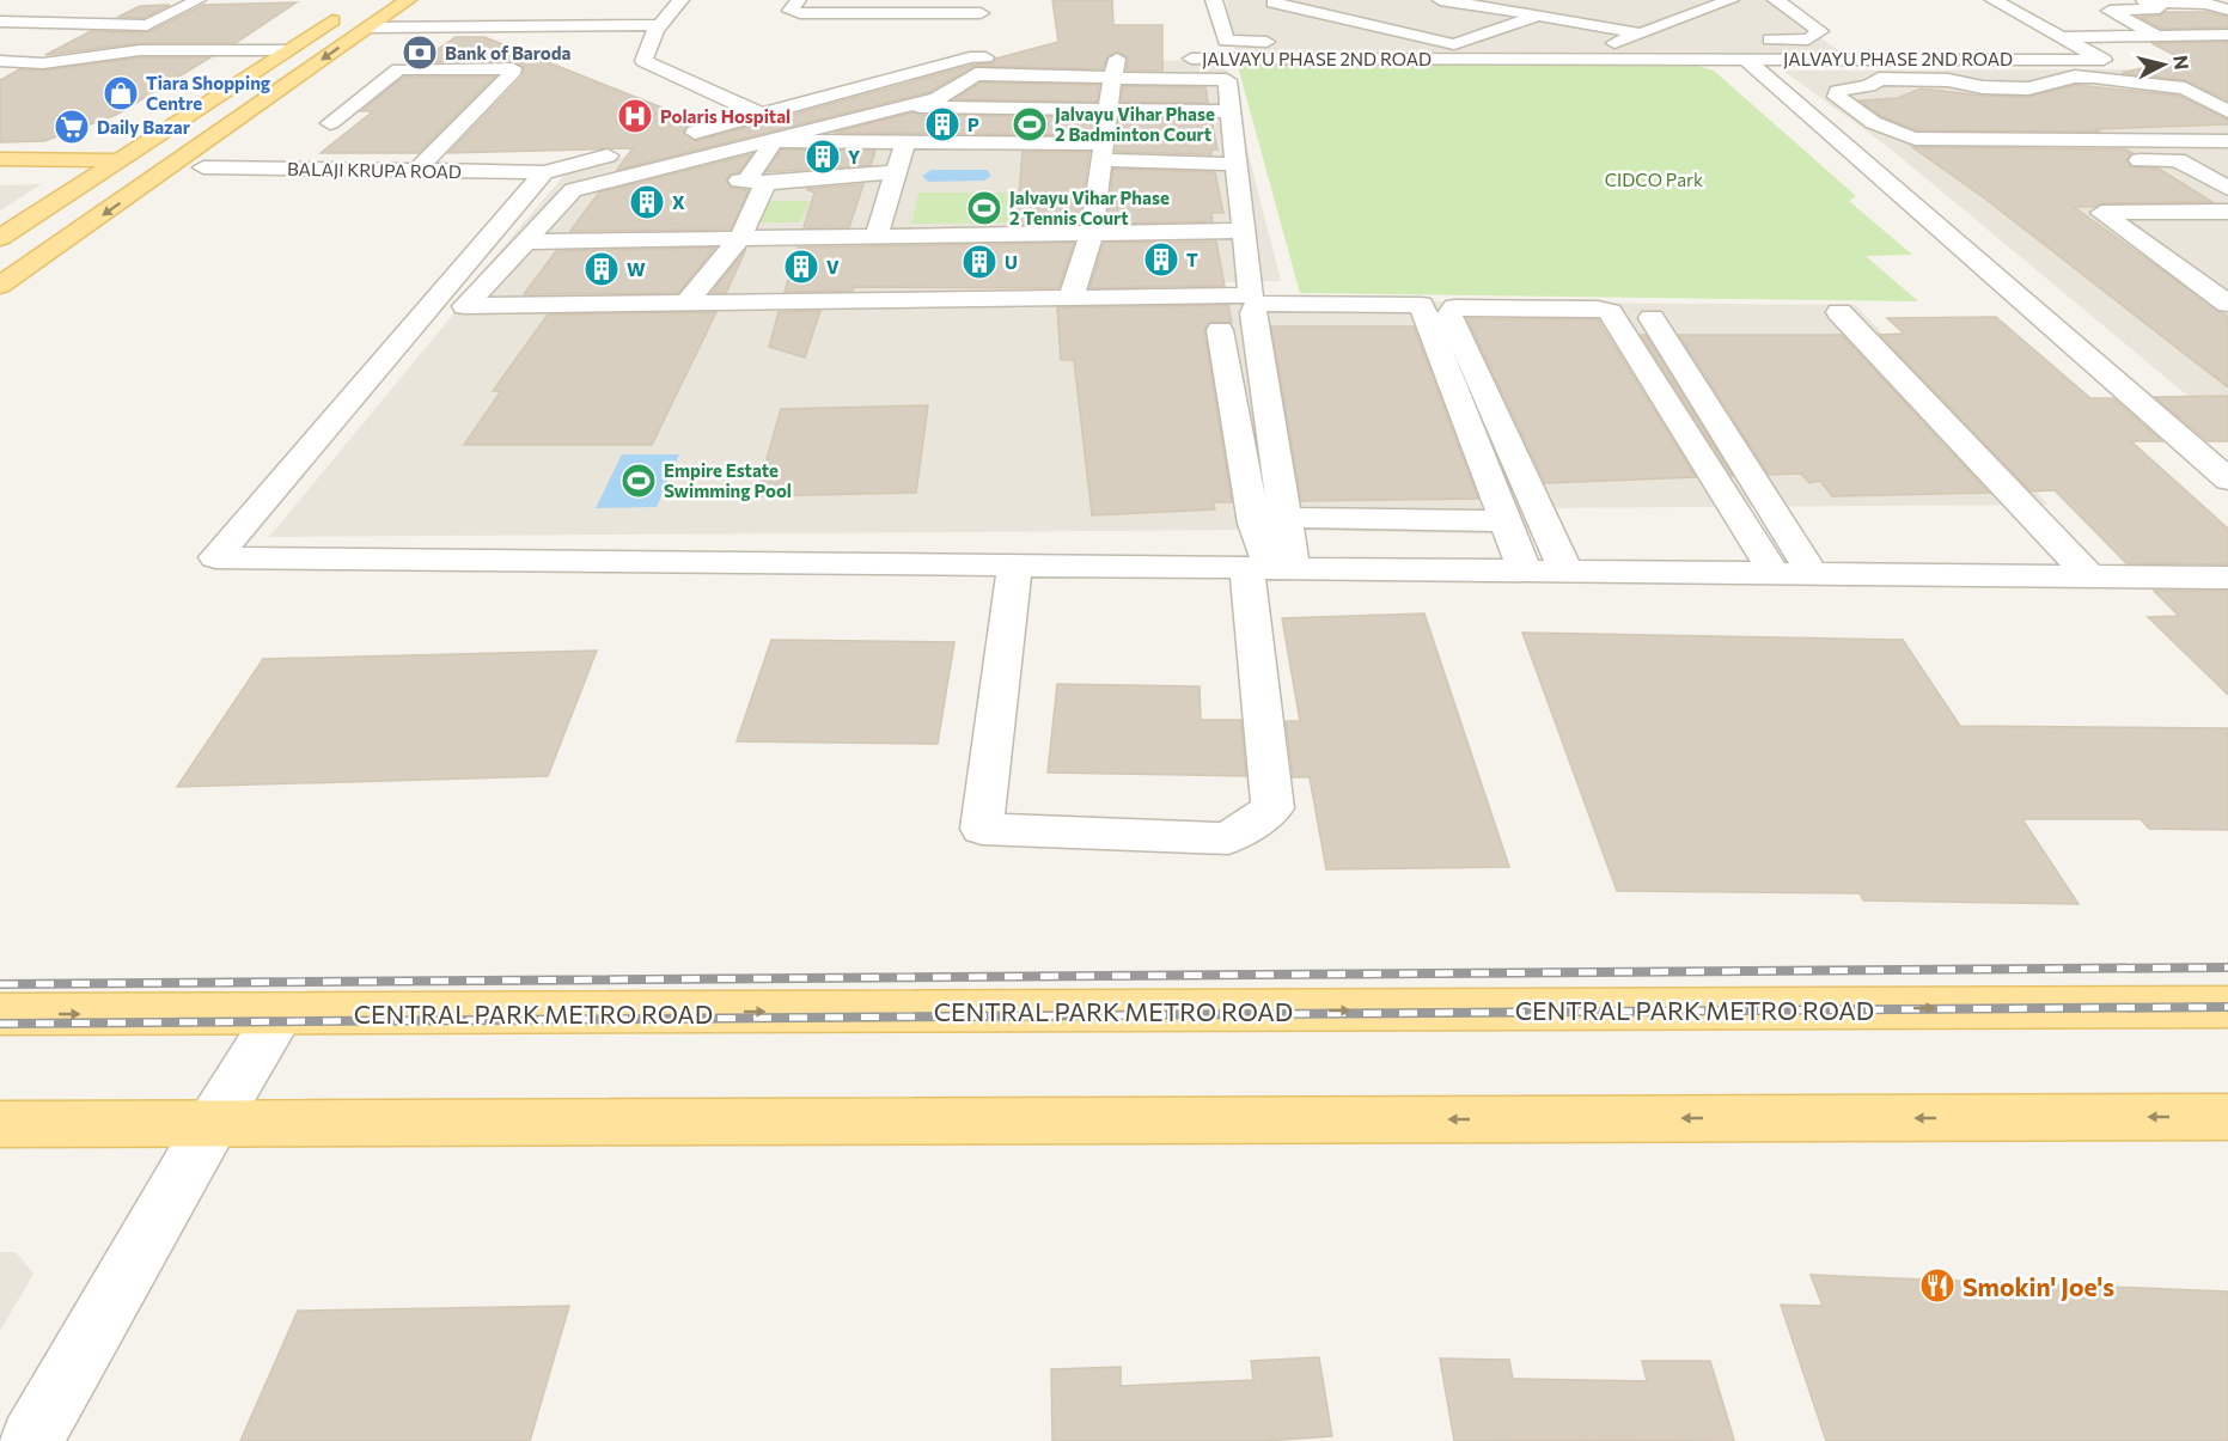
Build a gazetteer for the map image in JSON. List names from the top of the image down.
{
  "streets": {
    "main road": ["CENTRAL PARK METRO ROAD"],
    "street": ["JALVAYU PHASE 2ND ROAD", "BALAJI KRUPA ROAD"]
  },
  "parks": ["CIDCO Park"],
  "places": {
    "bank": ["Bank of Baroda"],
    "shop": ["Tiara Shopping Centre"],
    "hospital": ["Polaris Hospital"],
    "building": [
      "P",
      "Y",
      "X",
      "T",
      "U",
      "V",
      "W"
    ],
    "sports": ["Jalvayu Vihar Phase 2 Badminton Court", "Jalvayu Vihar Phase 2 Tennis Court", "Empire Estate Swimming Pool"],
    "supermarket": ["Daily Bazar"],
    "restaurant": ["Smokin' Joe's"]
  },
  "north": "right"
}
